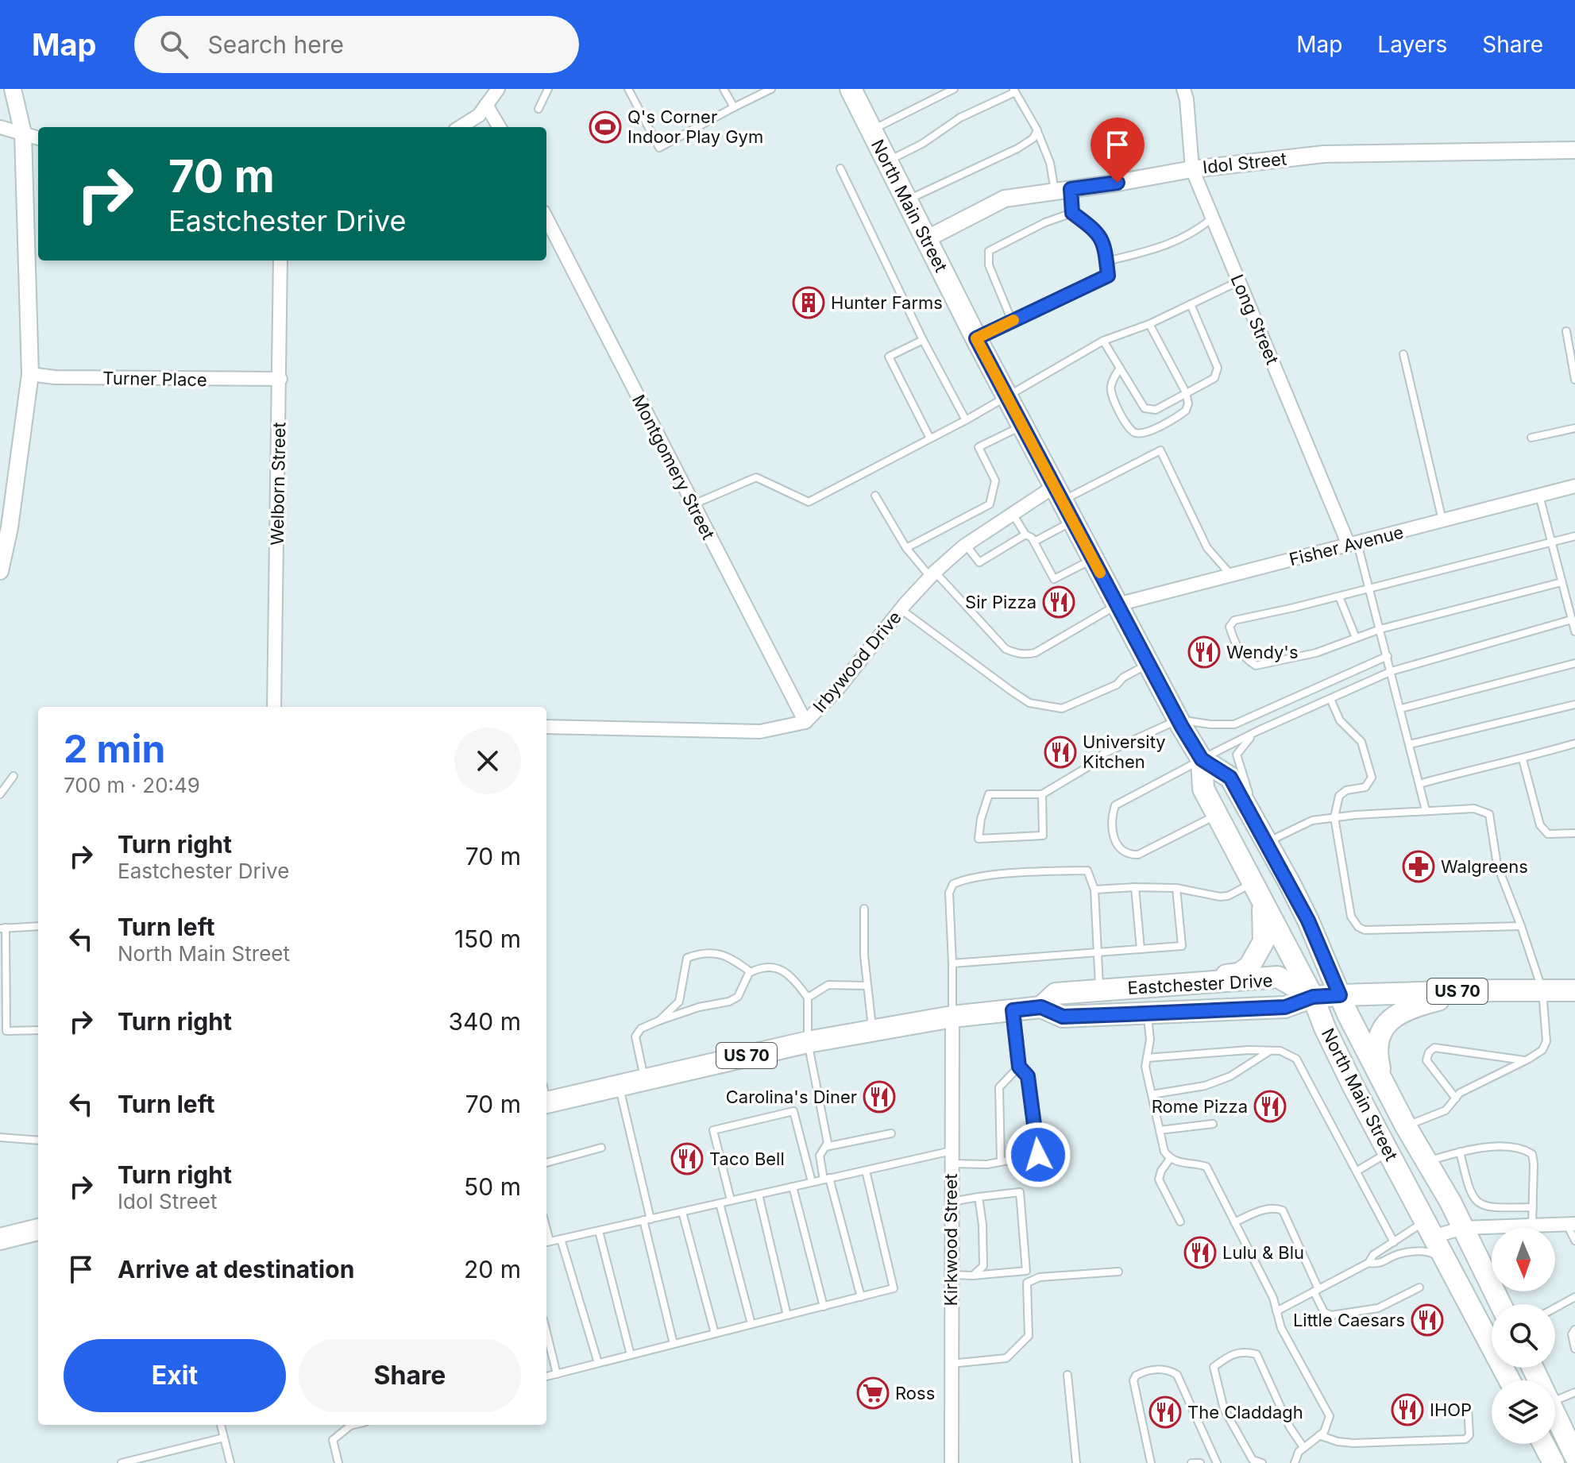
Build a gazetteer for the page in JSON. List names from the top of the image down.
{
  "streets": {
    "main road": ["North Main Street", "Eastchester Drive", "US 70"],
    "street": [
      "Idol Street",
      "Long Street",
      "Turner Place",
      "Montgomery Street",
      "Welborn Street",
      "Fisher Avenue",
      "Irbywood Drive",
      "Kirkwood Street"
    ]
  },
  "crossings": [
    ["Idol Street", "North Main Street"],
    ["Idol Street", "Long Street"],
    ["North Main Street", "Fisher Avenue"],
    ["North Main Street", "Irbywood Drive"],
    ["North Main Street", "Eastchester Drive"],
    ["North Main Street", "US 70"],
    ["Long Street", "Fisher Avenue"],
    ["Turner Place", "Welborn Street"],
    ["Montgomery Street", "Irbywood Drive"],
    ["Eastchester Drive", "US 70"],
    ["Eastchester Drive", "Kirkwood Street"]
  ],
  "places": {
    "sports": ["Q's Corner Indoor Play Gym"],
    "building": ["Hunter Farms"],
    "restaurant": [
      "Sir Pizza",
      "Wendy's",
      "University Kitchen",
      "Carolina's Diner",
      "Rome Pizza",
      "Taco Bell",
      "Lulu & Blu",
      "Little Caesars",
      "IHOP",
      "The Claddagh"
    ],
    "pharmacy": ["Walgreens"],
    "supermarket": ["Ross"]
  },
  "north": "bottom",
  "page": {
    "header": "Map",
    "search": "Search here",
    "nav": ["Map", "Layers", "Share"],
    "turn": ["70 m", "Eastchester Drive"],
    "heading": ["2 min", "700 m · 20:49"],
    "list": [
      {
        "name": "Turn right",
        "note": "Eastchester Drive",
        "value": "70 m"
      },
      {
        "name": "Turn left",
        "note": "North Main Street",
        "value": "150 m"
      },
      {
        "name": "Turn right",
        "value": "340 m"
      },
      {
        "name": "Turn left",
        "value": "70 m"
      },
      {
        "name": "Turn right",
        "note": "Idol Street",
        "value": "50 m"
      },
      {
        "name": "Arrive at destination",
        "value": "20 m"
      }
    ],
    "buttons": ["Exit", "Share"]
  }
}
